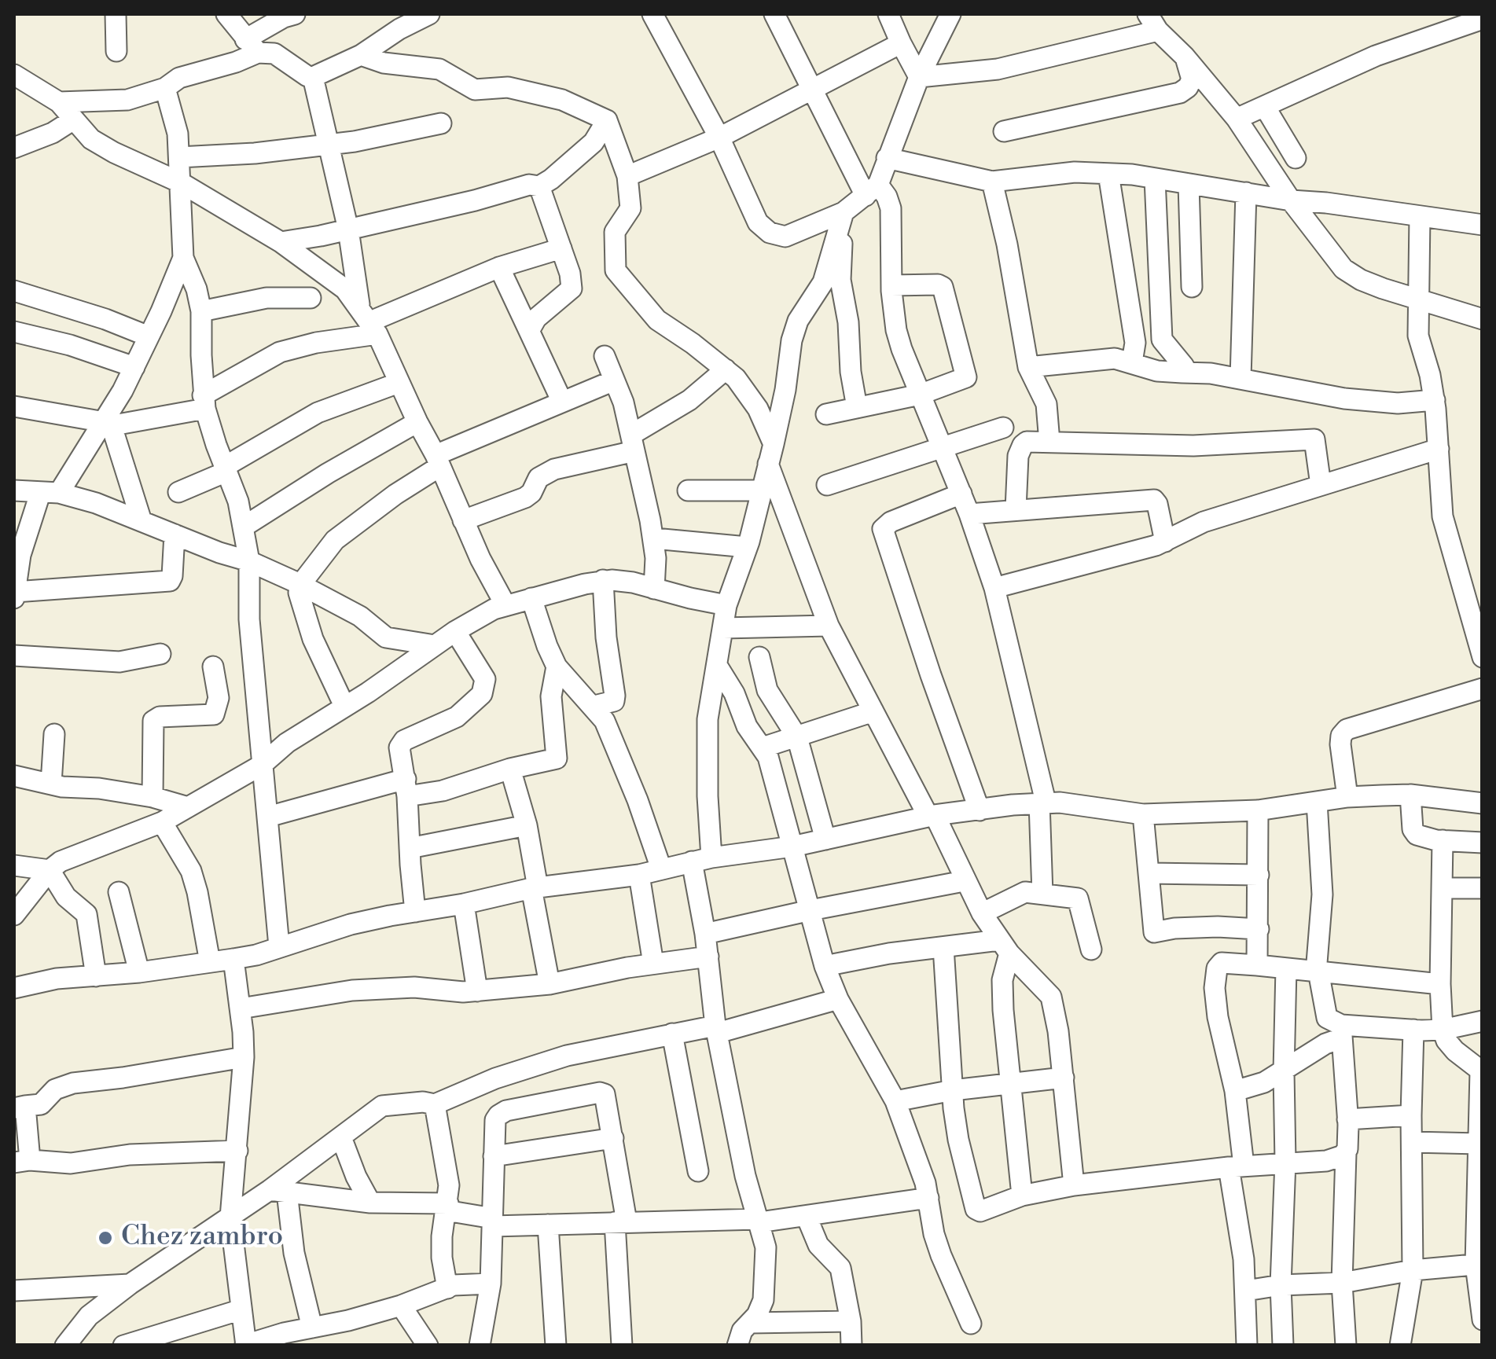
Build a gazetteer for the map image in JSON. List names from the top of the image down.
{
  "places": ["Chez zambro"]
}
